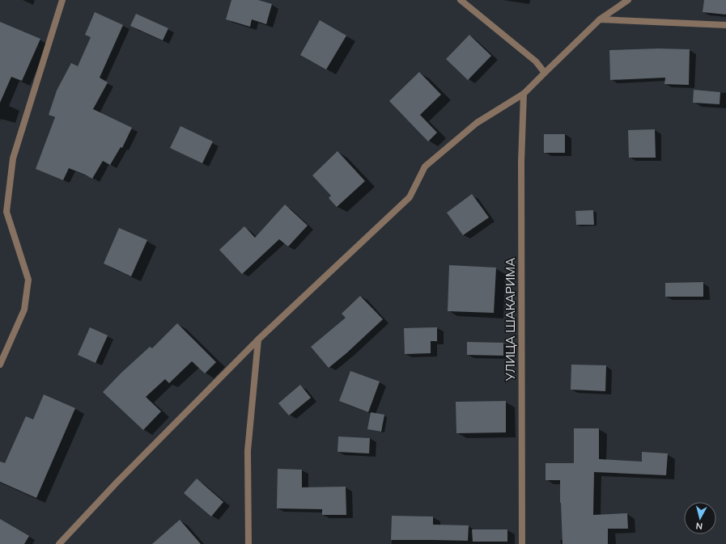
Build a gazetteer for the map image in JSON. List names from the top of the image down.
{
  "streets": {
    "street": ["УЛИЦА ШАКАРИМА"]
  },
  "north": "bottom"
}
